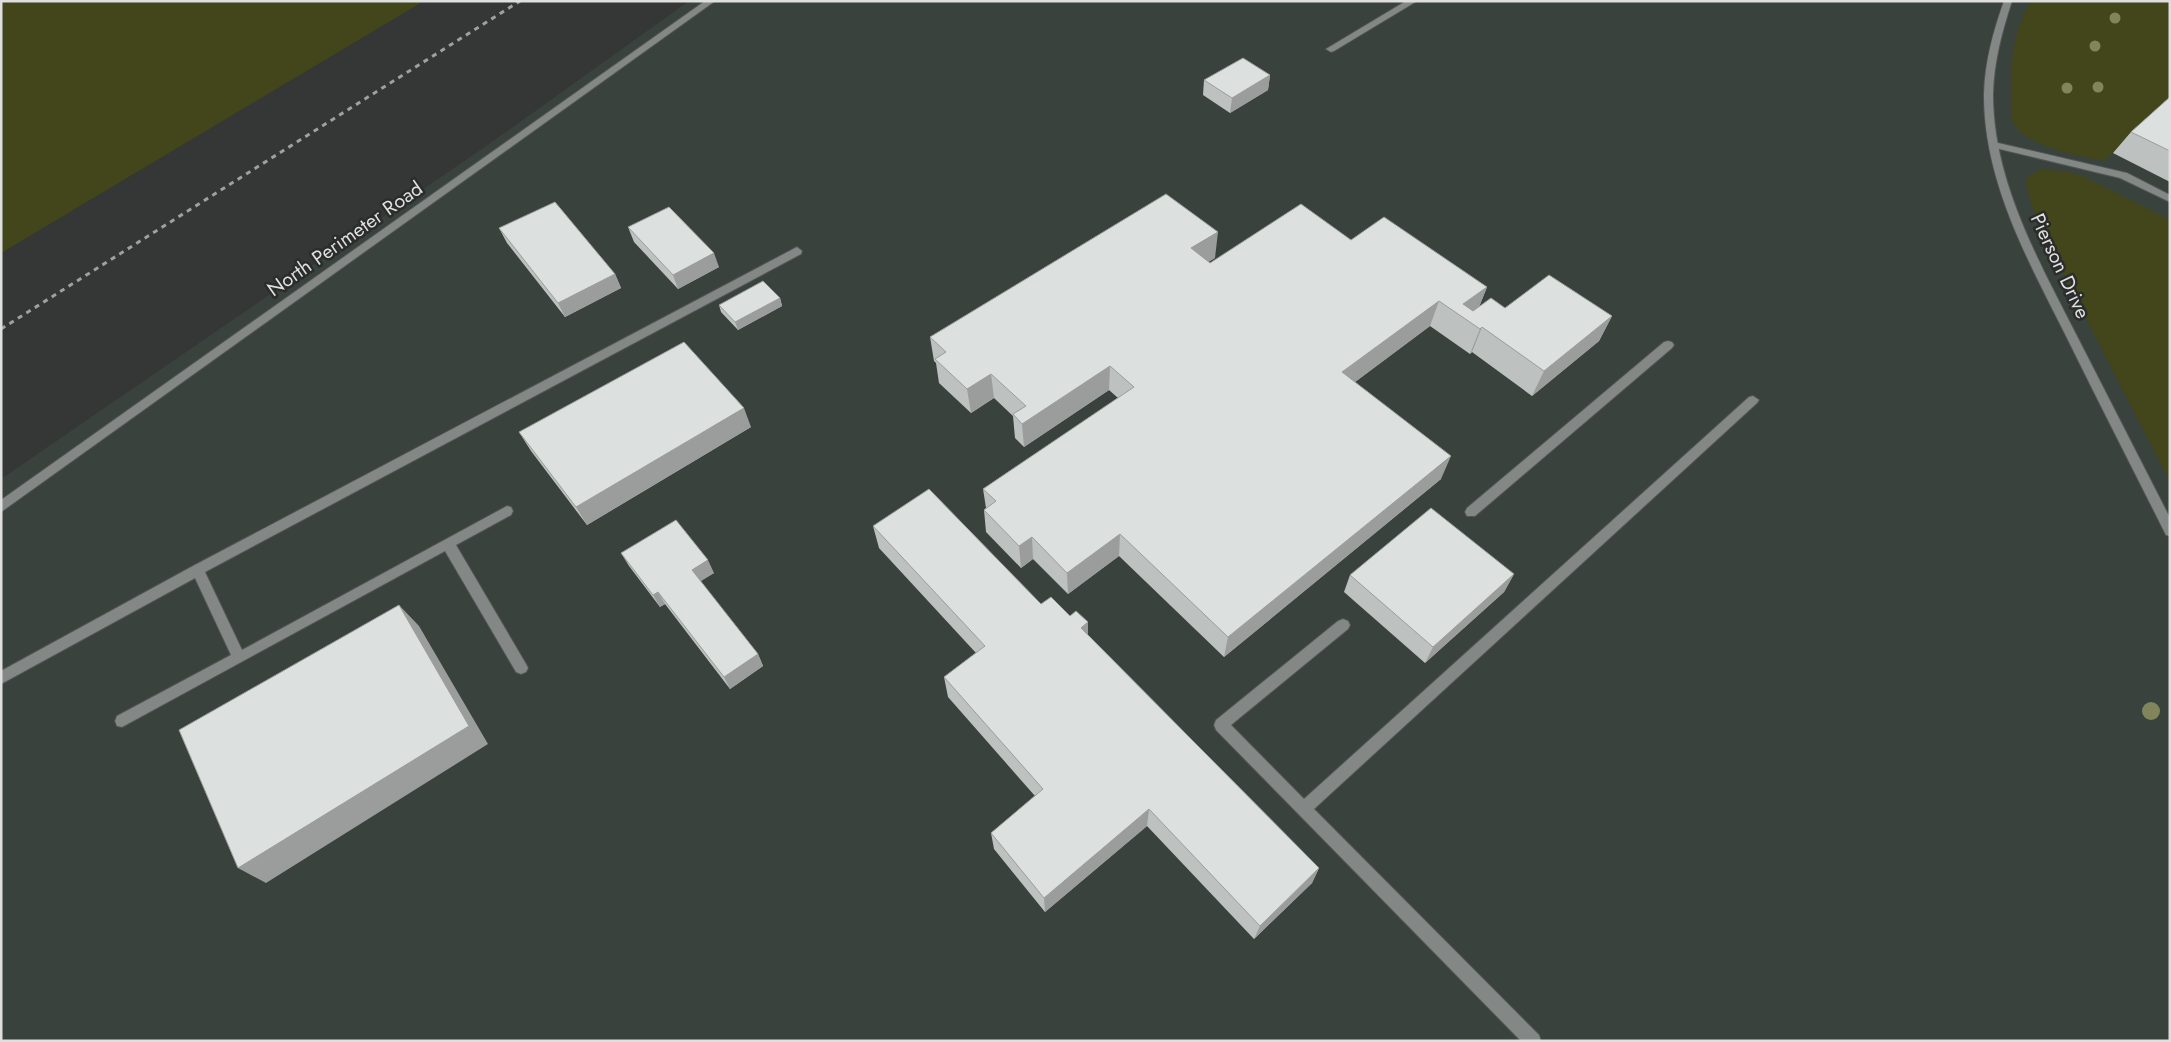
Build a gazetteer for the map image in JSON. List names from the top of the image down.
{
  "streets": {
    "street": ["North Perimeter Road", "Pierson Drive"]
  }
}
